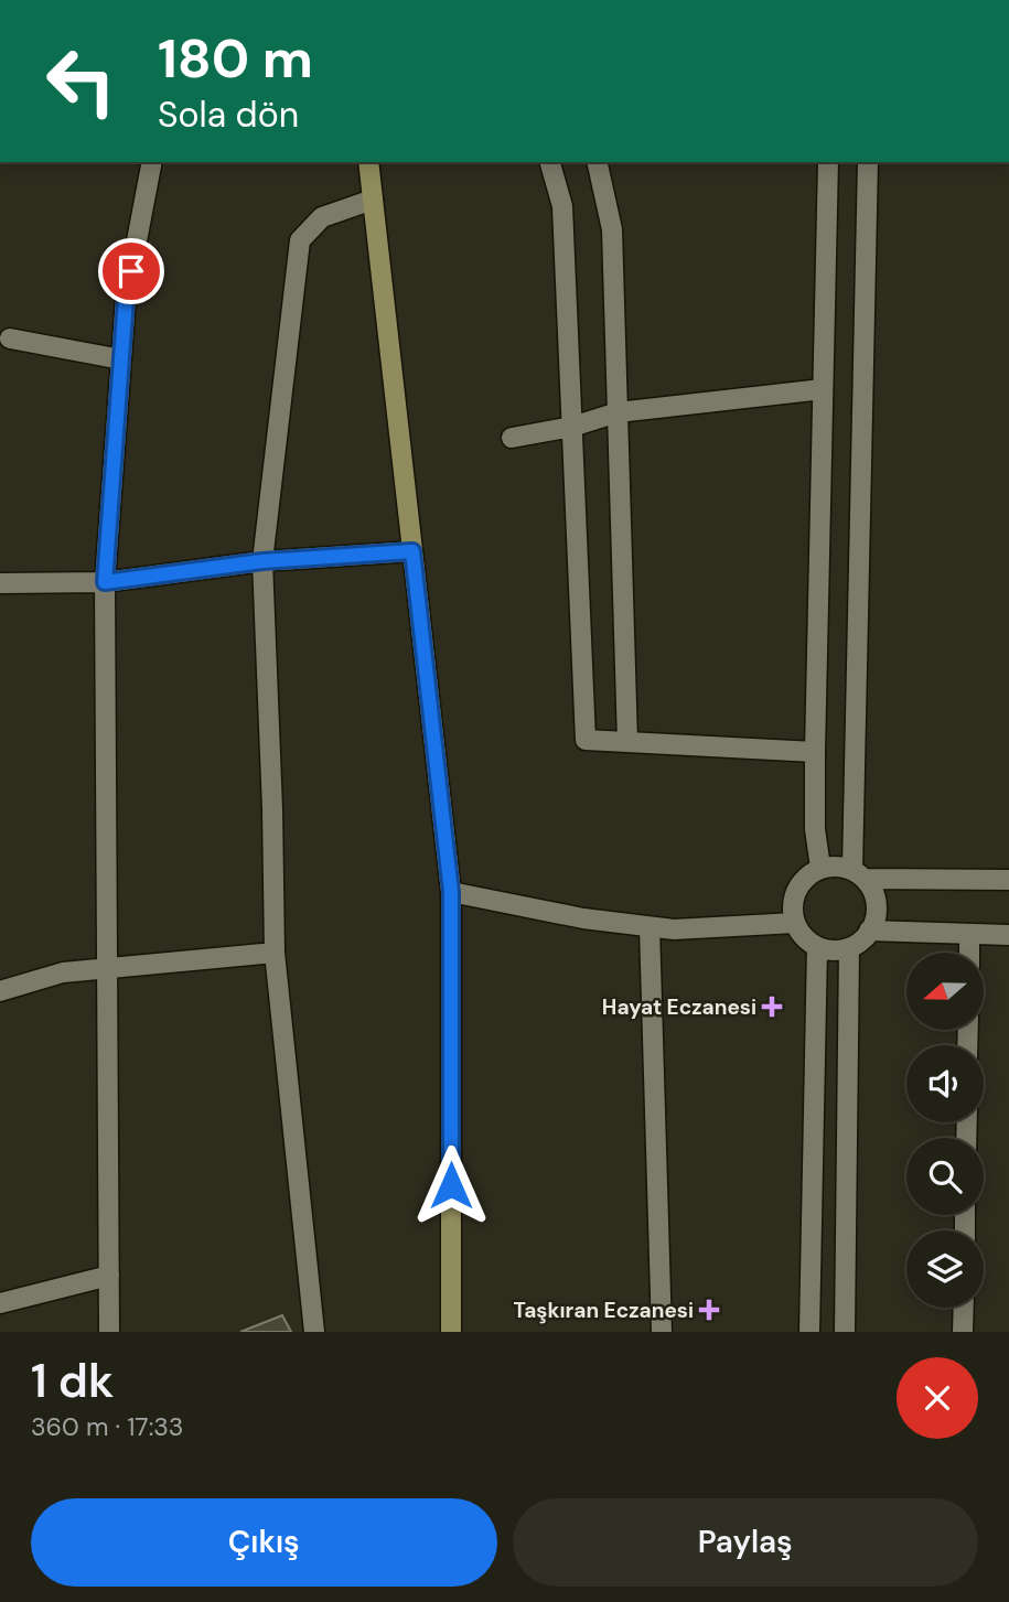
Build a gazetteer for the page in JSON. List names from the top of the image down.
{
  "places": {
    "health": ["Hayat Eczanesi", "Taşkıran Eczanesi"]
  },
  "north": "left",
  "page": {
    "turn": ["180 m", "Sola dön"],
    "heading": ["1 dk", "360 m · 17:33"],
    "buttons": ["Çıkış", "Paylaş"]
  }
}
